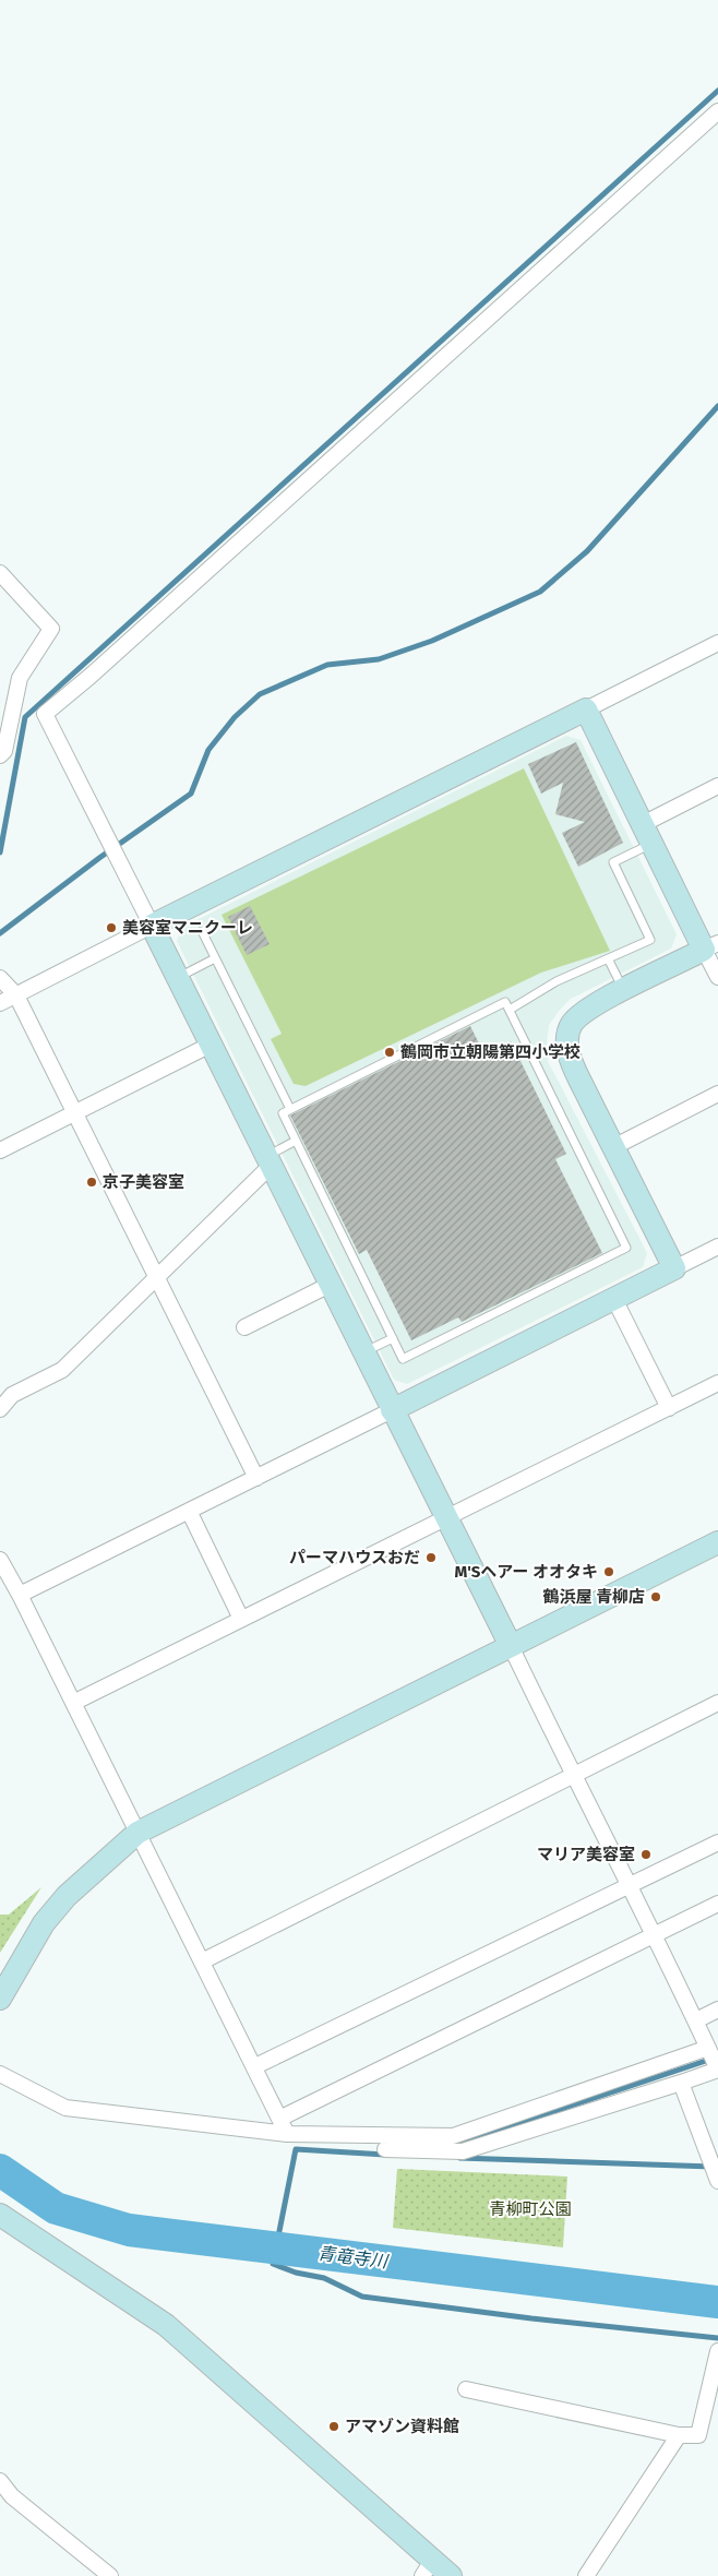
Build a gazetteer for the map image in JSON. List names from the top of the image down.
{
  "water": ["青竜寺川"],
  "parks": ["青柳町公園"],
  "places": [
    "美容室マニクーレ",
    "鶴岡市立朝陽第四小学校",
    "京子美容室",
    "パーマハウスおだ",
    "M'Sヘアー オオタキ",
    "鶴浜屋 青柳店",
    "マリア美容室",
    "アマゾン資料館"
  ]
}
